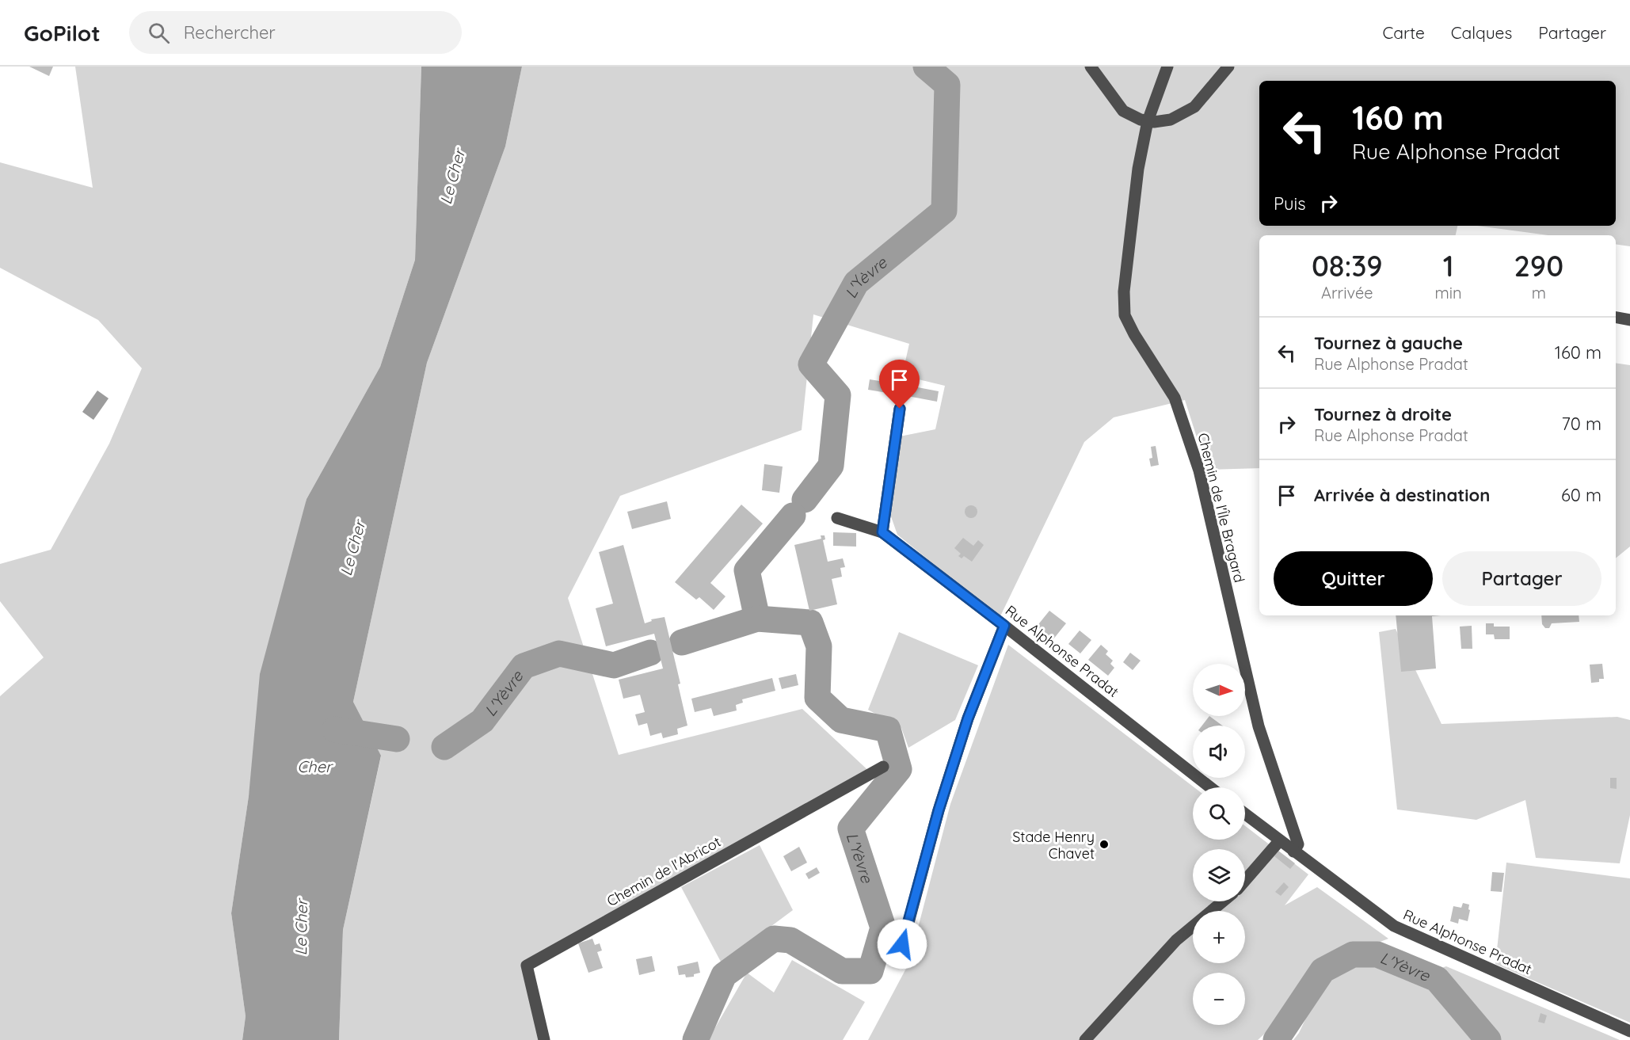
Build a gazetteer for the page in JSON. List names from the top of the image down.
{
  "streets": {
    "street": ["Chemin de l'Île Bragard", "Rue Alphonse Pradat", "Chemin de l'Abricot"]
  },
  "crossings": [
    ["Chemin de l'Île Bragard", "Rue Alphonse Pradat"]
  ],
  "water": ["Le Cher", "L'Yèvre", "Cher"],
  "places": ["Stade Henry Chavet"],
  "north": "right",
  "page": {
    "header": "GoPilot",
    "search": "Rechercher",
    "nav": ["Carte", "Calques", "Partager"],
    "turn": ["160 m", "Rue Alphonse Pradat"],
    "then": "Puis",
    "eta": [
      "08:39",
      "Arrivée",
      "1",
      "min",
      "290",
      "m"
    ],
    "list": [
      {
        "name": "Tournez à gauche",
        "note": "Rue Alphonse Pradat",
        "value": "160 m"
      },
      {
        "name": "Tournez à droite",
        "note": "Rue Alphonse Pradat",
        "value": "70 m"
      },
      {
        "name": "Arrivée à destination",
        "value": "60 m"
      }
    ],
    "buttons": ["Quitter", "Partager"],
    "map_buttons": ["+", "−"]
  }
}
